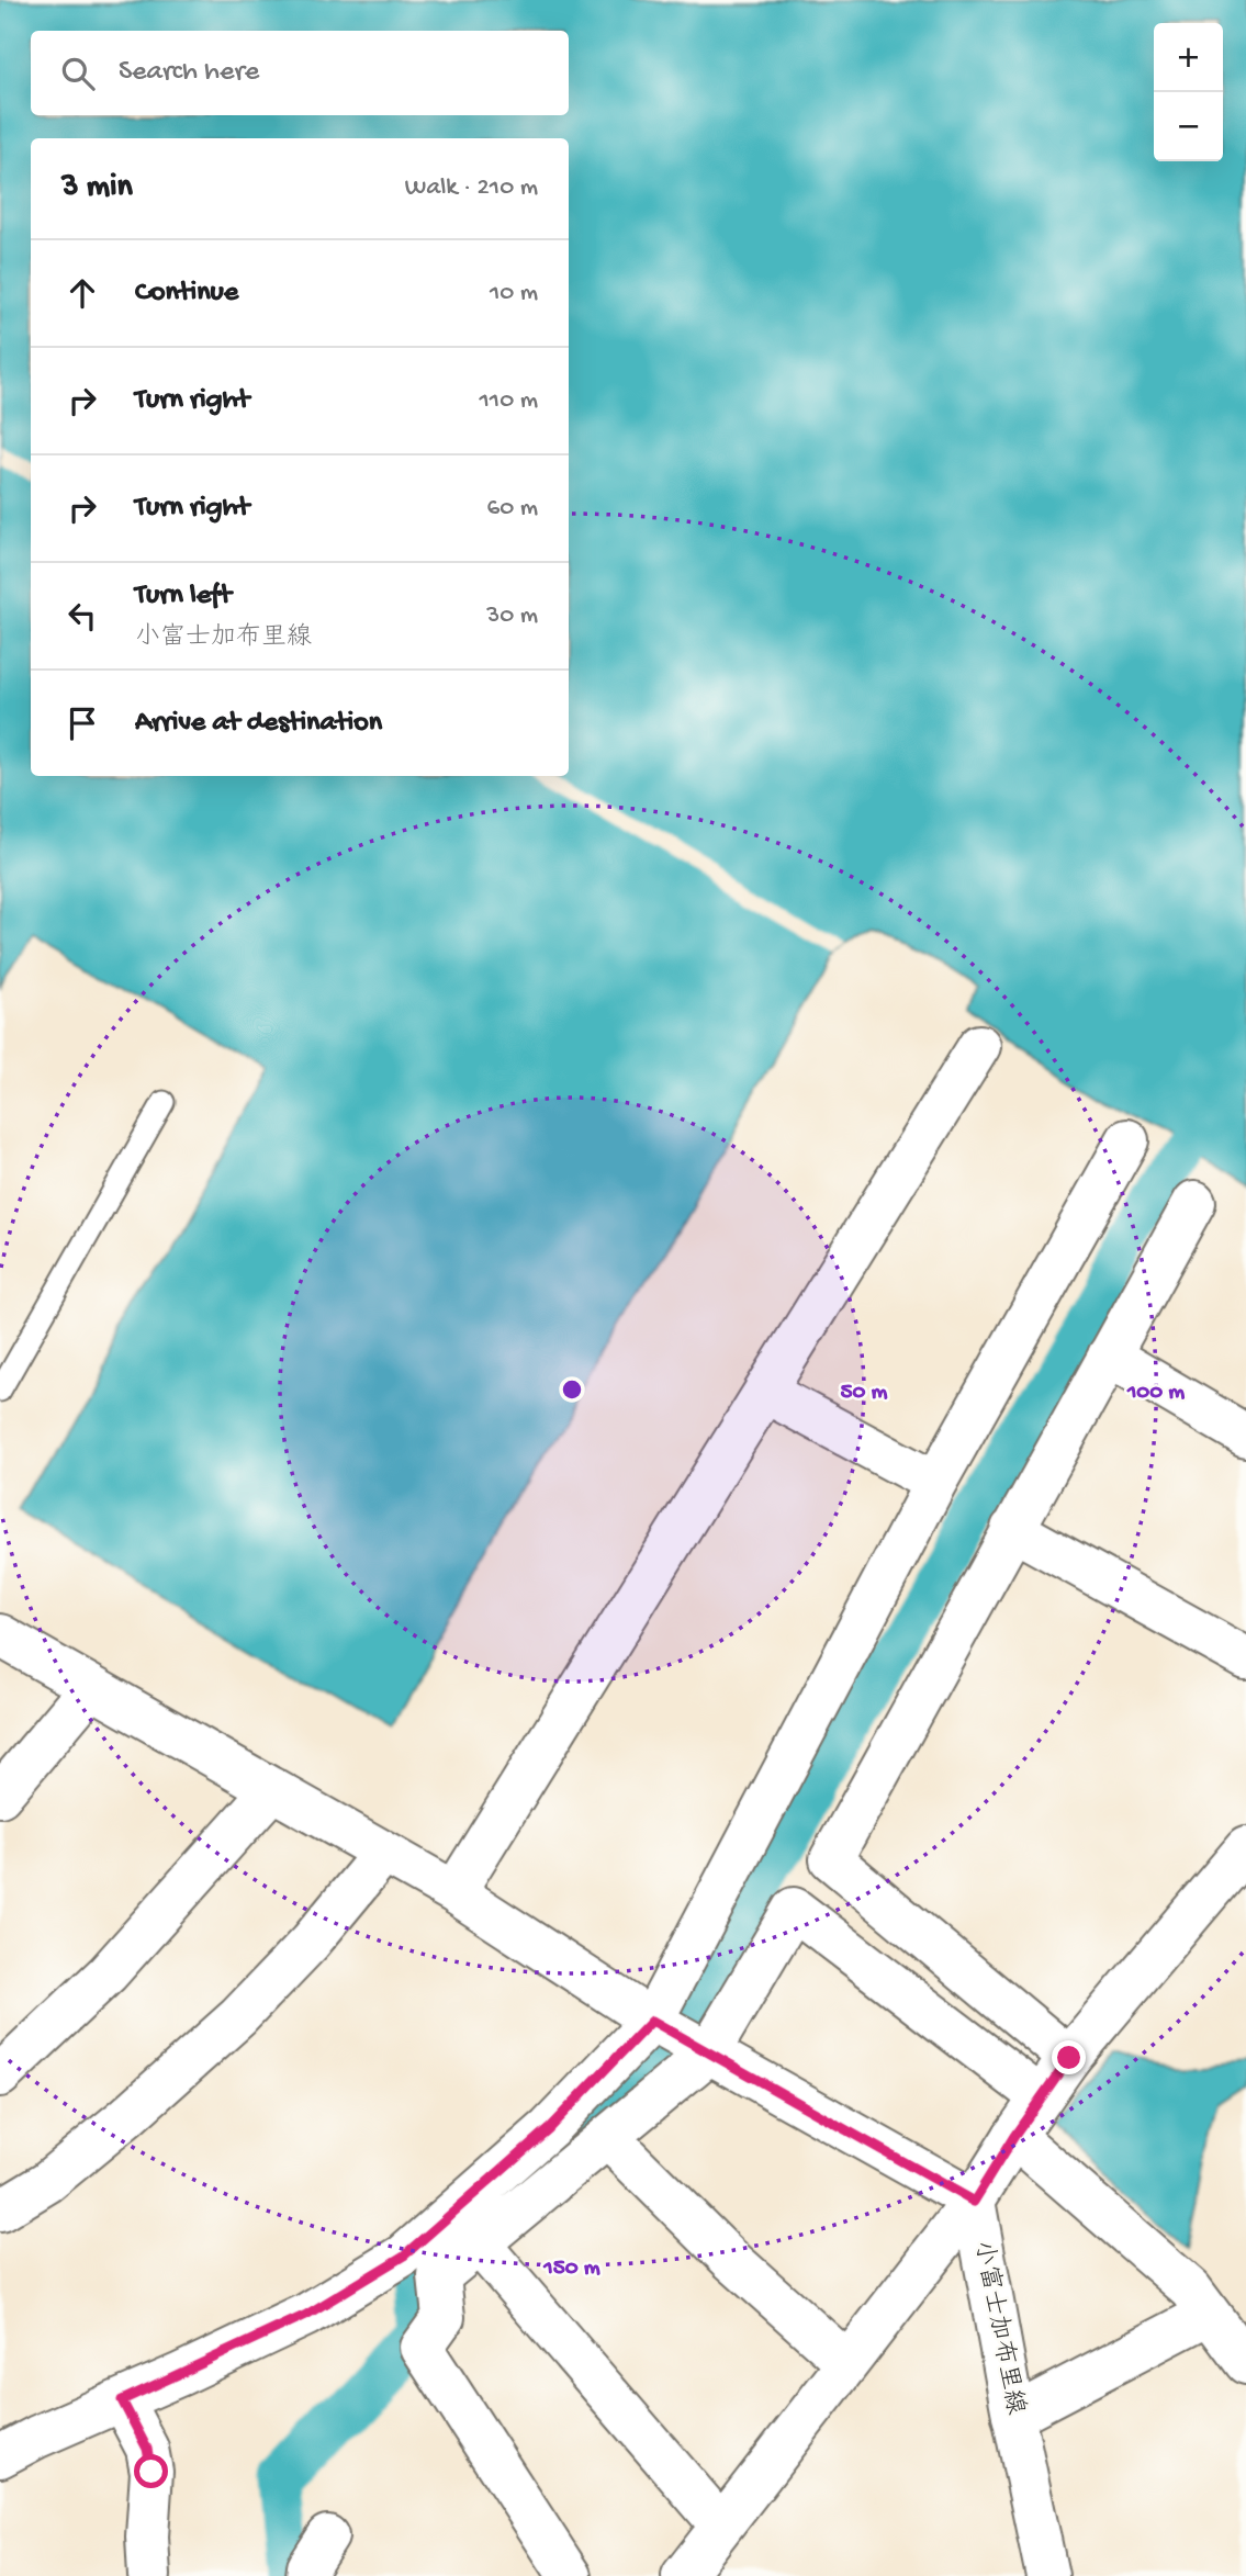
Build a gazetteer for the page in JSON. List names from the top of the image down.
{
  "streets": {
    "street": ["小富士加布里線"]
  },
  "page": {
    "map_buttons": ["+", "−"],
    "search": "Search here",
    "heading": ["3 min", "Walk · 210 m"],
    "list": [
      ["Continue", "10 m"],
      ["Turn right", "110 m"],
      ["Turn right", "60 m"],
      ["Turn left", "小富士加布里線", "30 m"],
      "Arrive at destination"
    ]
  },
  "rings": ["50 m", "100 m", "150 m"]
}
